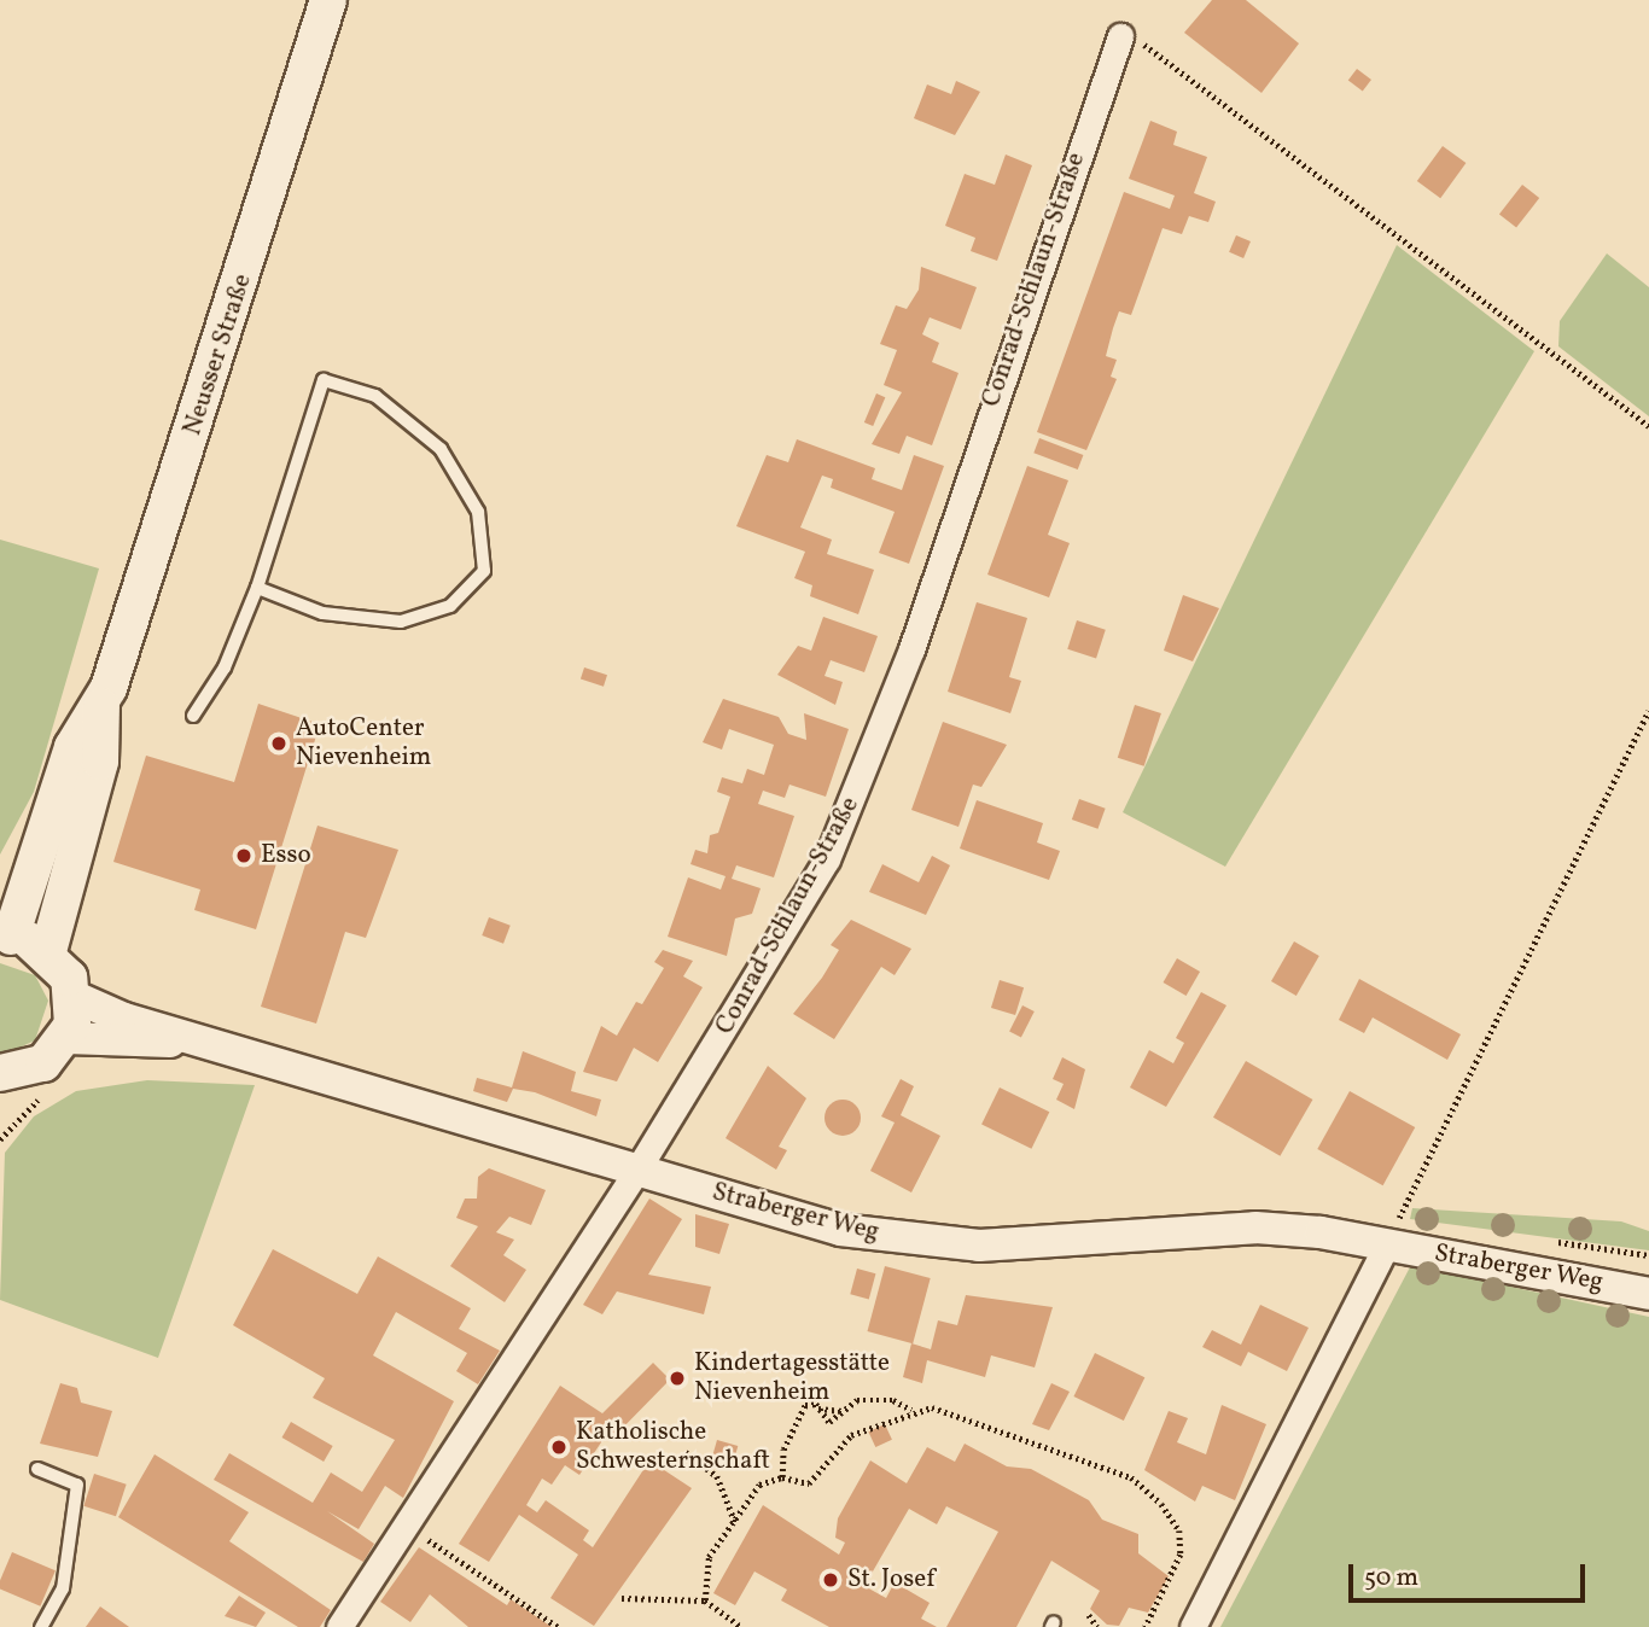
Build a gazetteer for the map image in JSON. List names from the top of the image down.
{
  "streets": {
    "main road": ["Neusser Straße"],
    "street": ["Conrad-Schlaun-Straße", "Straberger Weg"]
  },
  "crossings": [
    ["Conrad-Schlaun-Straße", "Straberger Weg"]
  ],
  "places": [
    "AutoCenter Nievenheim",
    "Esso",
    "Kindertagesstätte Nievenheim",
    "Katholische Schwesternschaft",
    "St. Josef"
  ],
  "scale_bar": "50 m"
}
